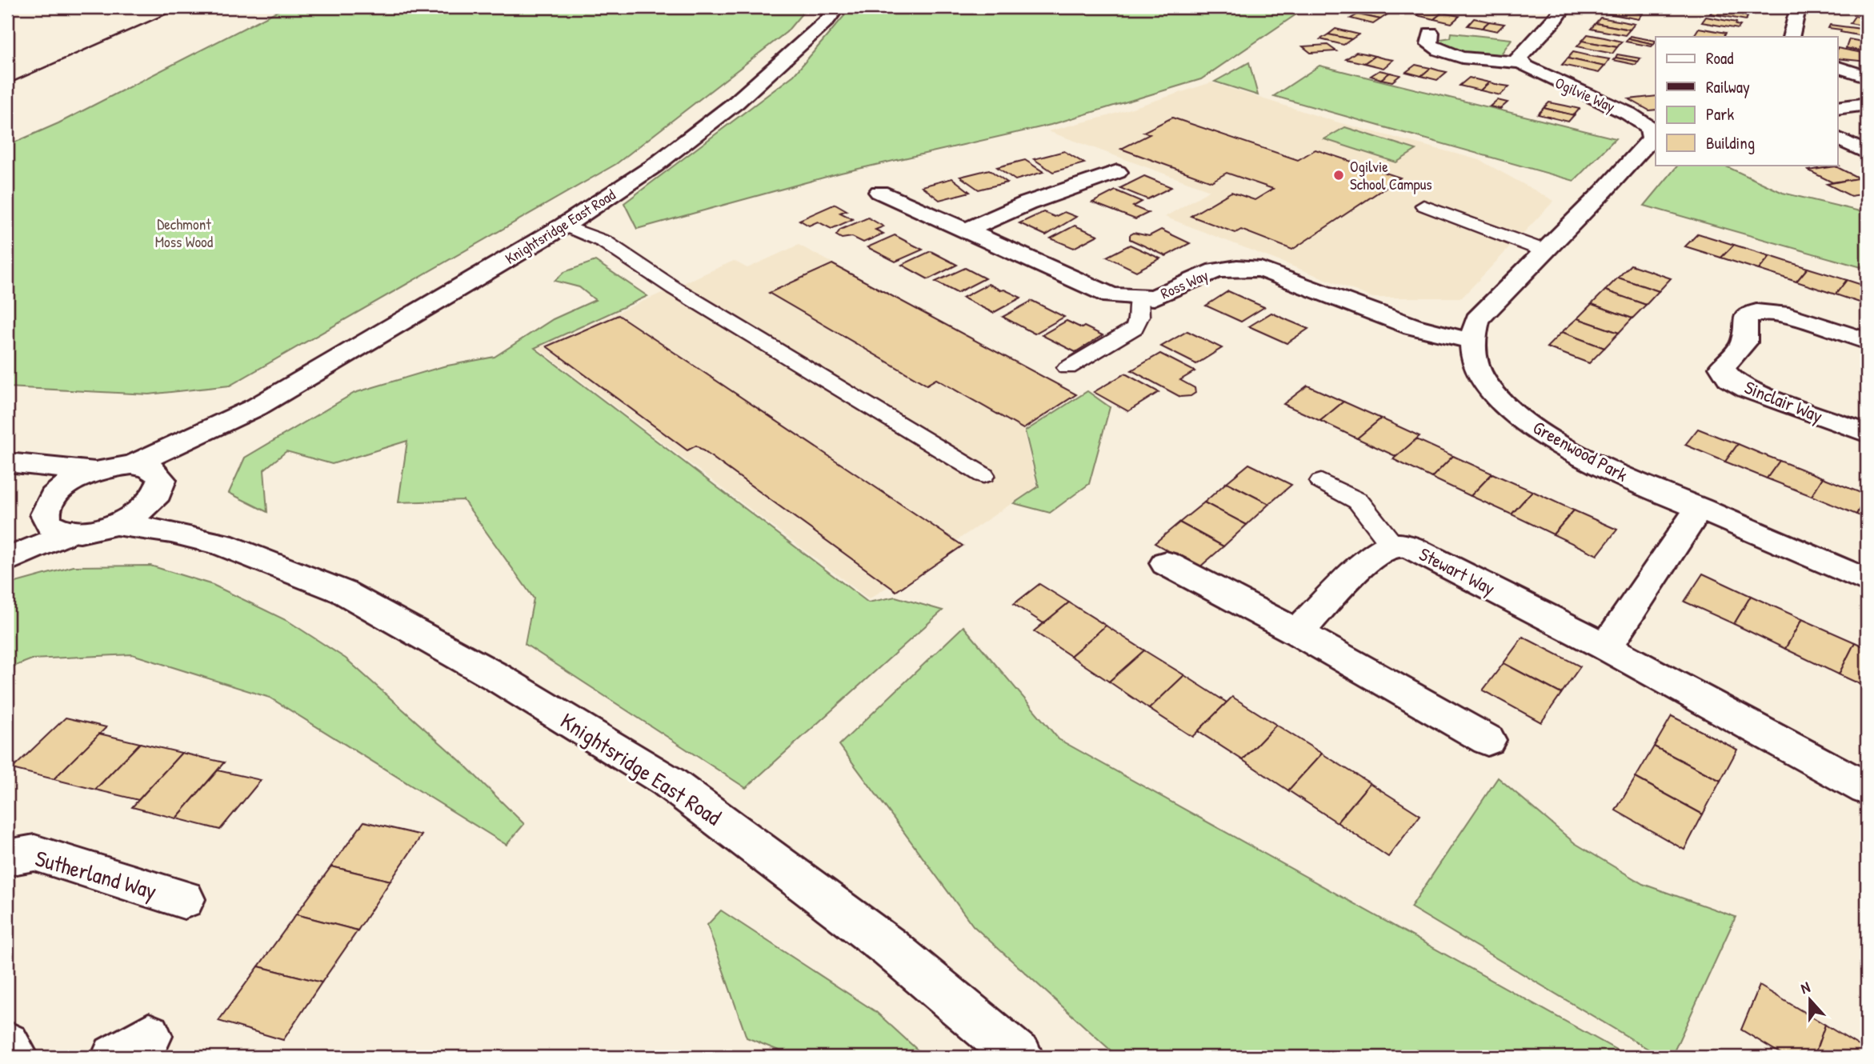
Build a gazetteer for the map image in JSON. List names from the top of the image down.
{
  "streets": {
    "street": [
      "Ogilvie Way",
      "Knightsridge East Road",
      "Ross Way",
      "Sinclair Way",
      "Greenwood Park",
      "Stewart Way",
      "Sutherland Way"
    ]
  },
  "crossings": [
    ["Ross Way", "Greenwood Park"]
  ],
  "parks": ["Dechmont Moss Wood"],
  "places": ["Ogilvie School Campus"],
  "legend": [
    "Road",
    "Railway",
    "Park",
    "Building"
  ],
  "north": "top"
}
